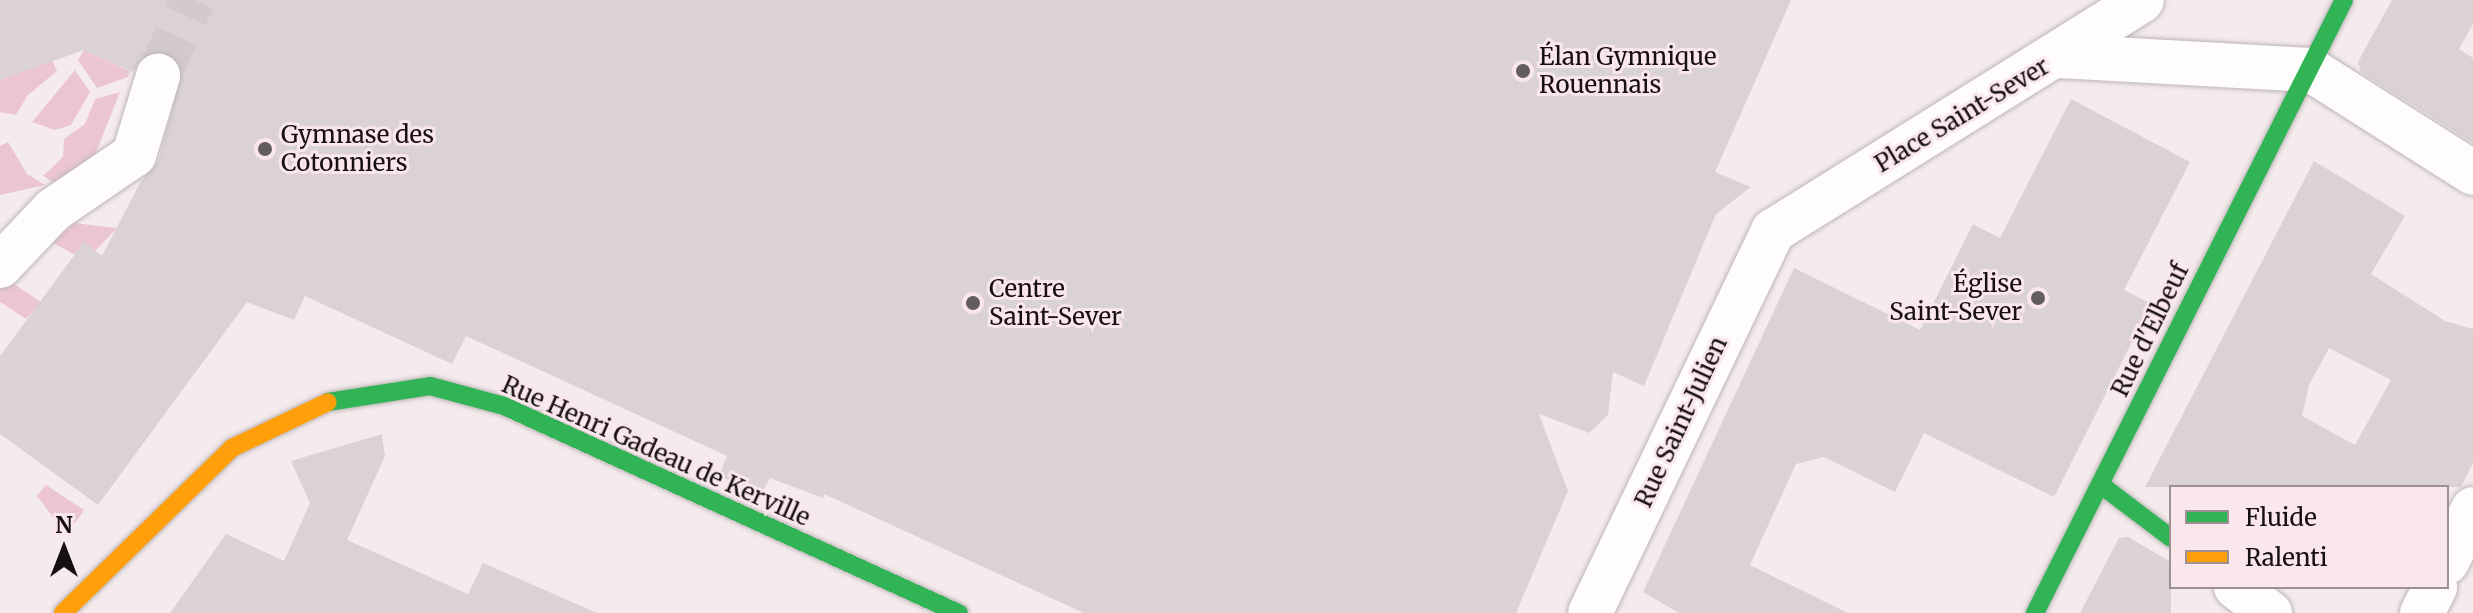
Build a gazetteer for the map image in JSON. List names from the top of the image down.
{
  "streets": {
    "street": [
      "Place Saint-Sever",
      "Rue d'Elbeuf",
      "Rue Saint-Julien",
      "Rue Henri Gadeau de Kerville"
    ]
  },
  "crossings": [
    ["Place Saint-Sever", "Rue d'Elbeuf"],
    ["Place Saint-Sever", "Rue Saint-Julien"]
  ],
  "places": [
    "Élan Gymnique Rouennais",
    "Gymnase des Cotonniers",
    "Église Saint-Sever",
    "Centre Saint-Sever"
  ],
  "legend": ["Fluide", "Ralenti"],
  "north": "top"
}
